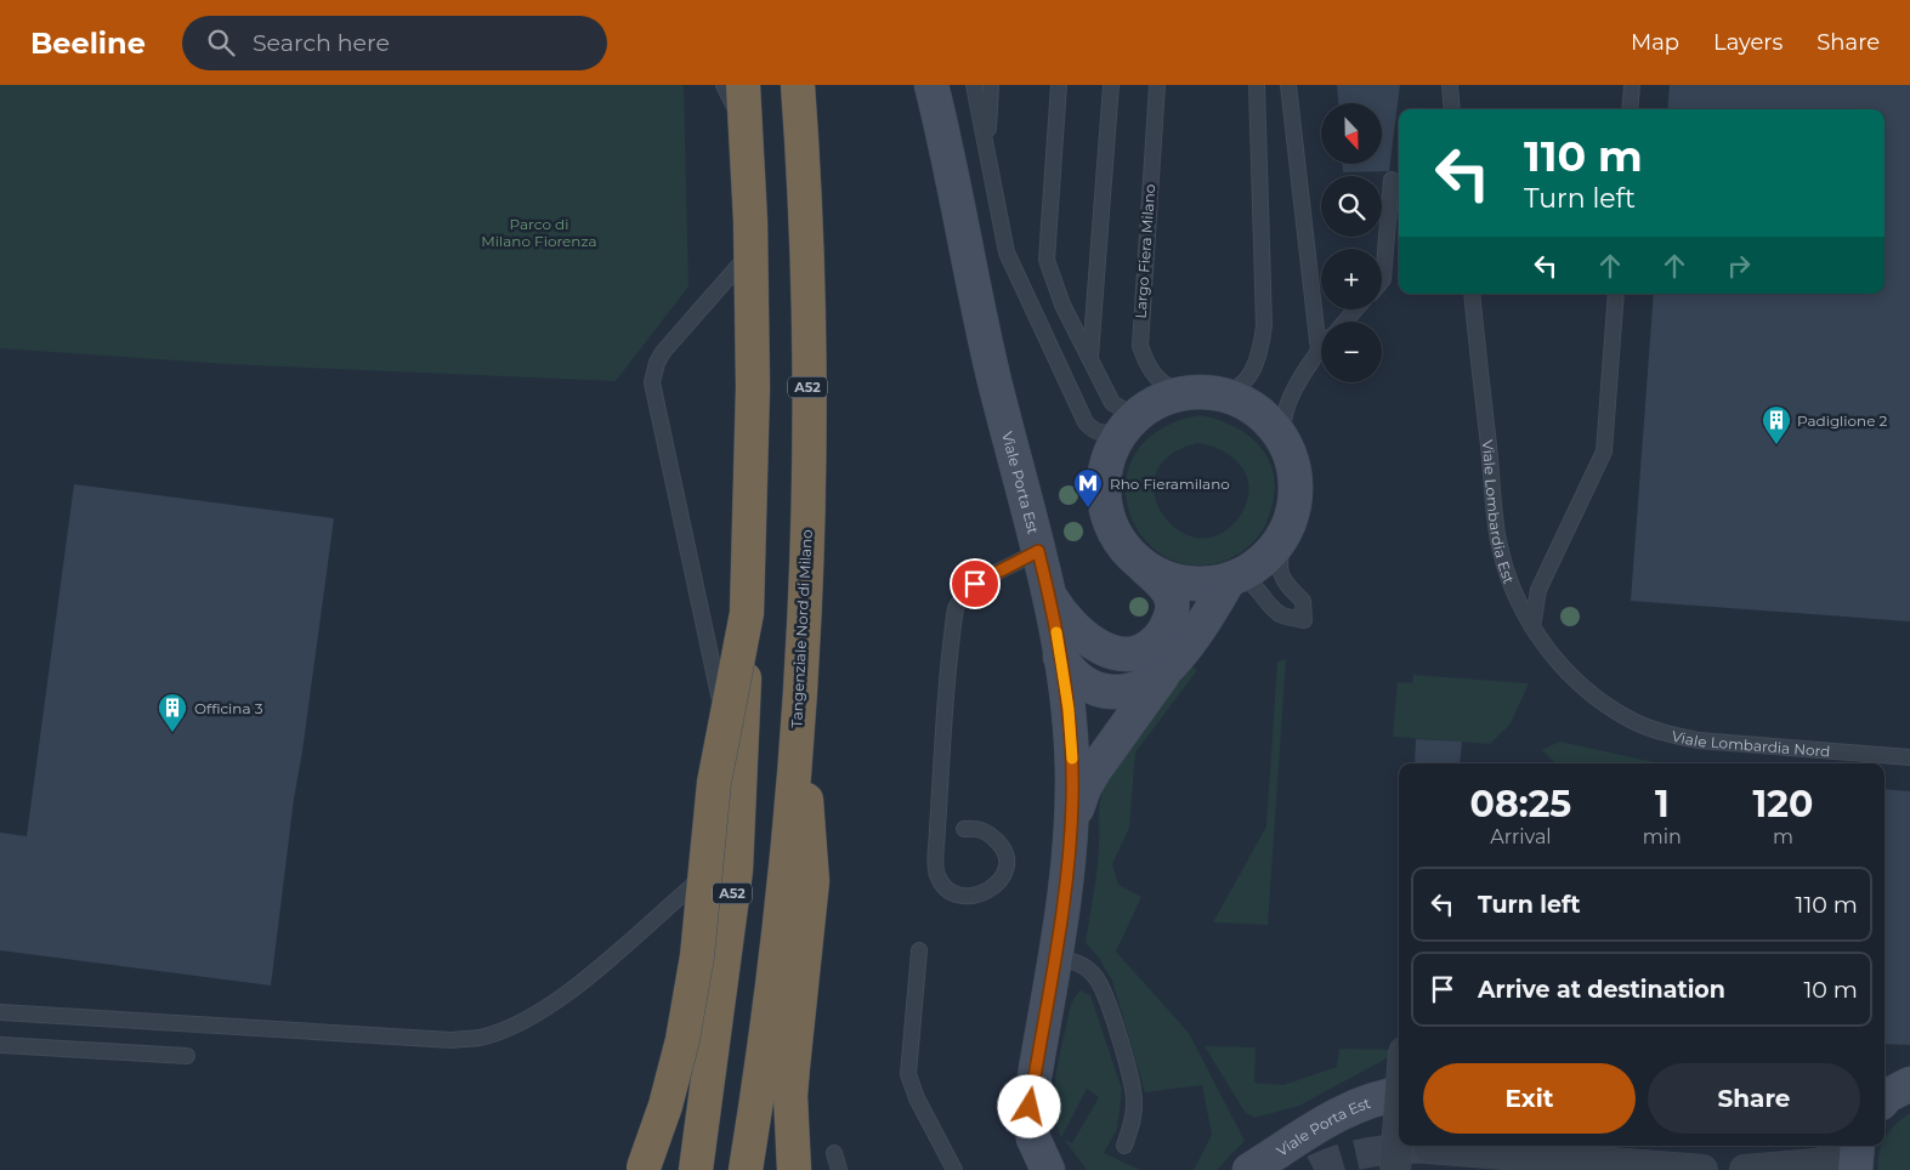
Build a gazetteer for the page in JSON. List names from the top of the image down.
{
  "streets": {
    "highway": ["A52", "Tangenziale Nord di Milano"],
    "street": ["Viale Porta Est"],
    "lane": ["Largo Fiera Milano", "Viale Lombardia Est", "Viale Lombardia Nord"]
  },
  "crossings": [
    ["Viale Lombardia Est", "Viale Lombardia Nord"]
  ],
  "parks": ["Parco di Milano Fiorenza"],
  "places": {
    "building": ["Padiglione 2", "Officina 3"],
    "metro station": ["Rho Fieramilano"]
  },
  "north": "bottom",
  "page": {
    "header": "Beeline",
    "search": "Search here",
    "nav": ["Map", "Layers", "Share"],
    "map_buttons": ["+", "−"],
    "turn": ["110 m", "Turn left"],
    "eta": [
      "08:25",
      "Arrival",
      "1",
      "min",
      "120",
      "m"
    ],
    "list": [
      {
        "name": "Turn left",
        "value": "110 m"
      },
      {
        "name": "Arrive at destination",
        "value": "10 m"
      }
    ],
    "buttons": ["Exit", "Share"]
  }
}
